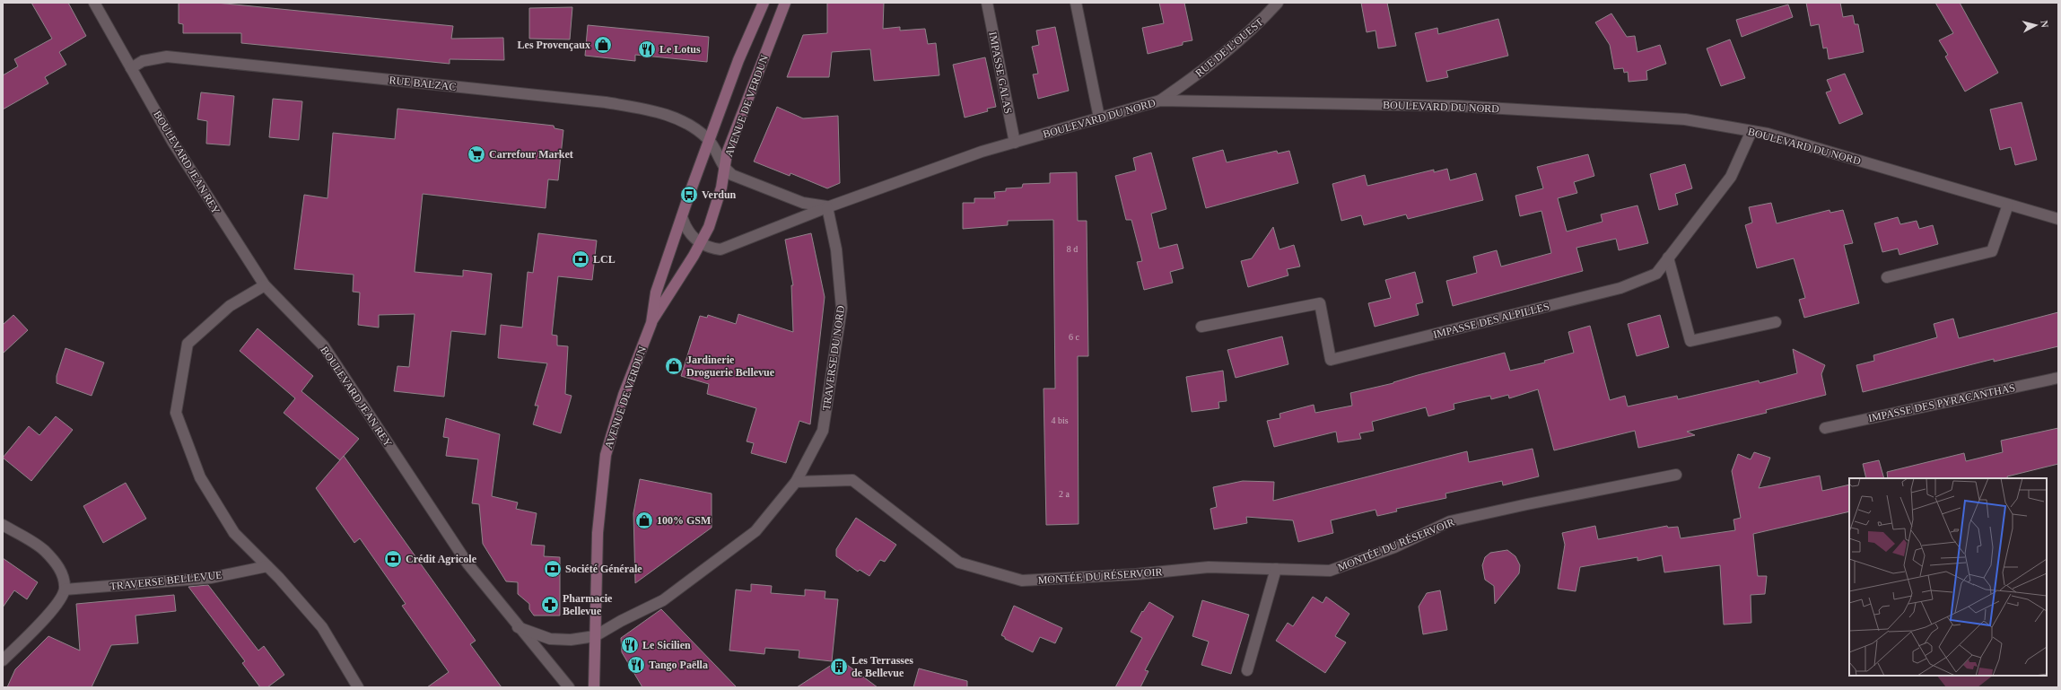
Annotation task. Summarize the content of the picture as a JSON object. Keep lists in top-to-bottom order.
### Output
{
  "streets": {
    "main road": ["AVENUE DE VERDUN"],
    "street": [
      "RUE DE L'OUEST",
      "IMPASSE GALAS",
      "RUE BALZAC",
      "BOULEVARD DU NORD",
      "BOULEVARD JEAN REY",
      "IMPASSE DES ALPILLES",
      "TRAVERSE DU NORD",
      "IMPASSE DES PYRACANTHAS",
      "MONTÉE DU RÉSERVOIR",
      "TRAVERSE BELLEVUE"
    ]
  },
  "crossings": [
    ["RUE DE L'OUEST", "BOULEVARD DU NORD"],
    ["IMPASSE GALAS", "BOULEVARD DU NORD"],
    ["RUE BALZAC", "AVENUE DE VERDUN"],
    ["RUE BALZAC", "BOULEVARD JEAN REY"],
    ["AVENUE DE VERDUN", "BOULEVARD DU NORD"],
    ["AVENUE DE VERDUN", "BOULEVARD JEAN REY"],
    ["BOULEVARD DU NORD", "IMPASSE DES ALPILLES"],
    ["BOULEVARD DU NORD", "TRAVERSE DU NORD"],
    ["TRAVERSE DU NORD", "MONTÉE DU RÉSERVOIR"]
  ],
  "places": {
    "shop": ["Les Provençaux", "Jardinerie Droguerie Bellevue", "100% GSM"],
    "restaurant": ["Le Lotus", "Le Sicilien", "Tango Paëlla"],
    "supermarket": ["Carrefour Market"],
    "bus stop": ["Verdun"],
    "bank": ["LCL", "Crédit Agricole", "Société Générale"],
    "pharmacy": ["Pharmacie Bellevue"],
    "building": ["Les Terrasses de Bellevue"]
  },
  "house_numbers": [
    "8 d",
    "6 c",
    "4 bis",
    "2 a"
  ],
  "north": "right"
}
